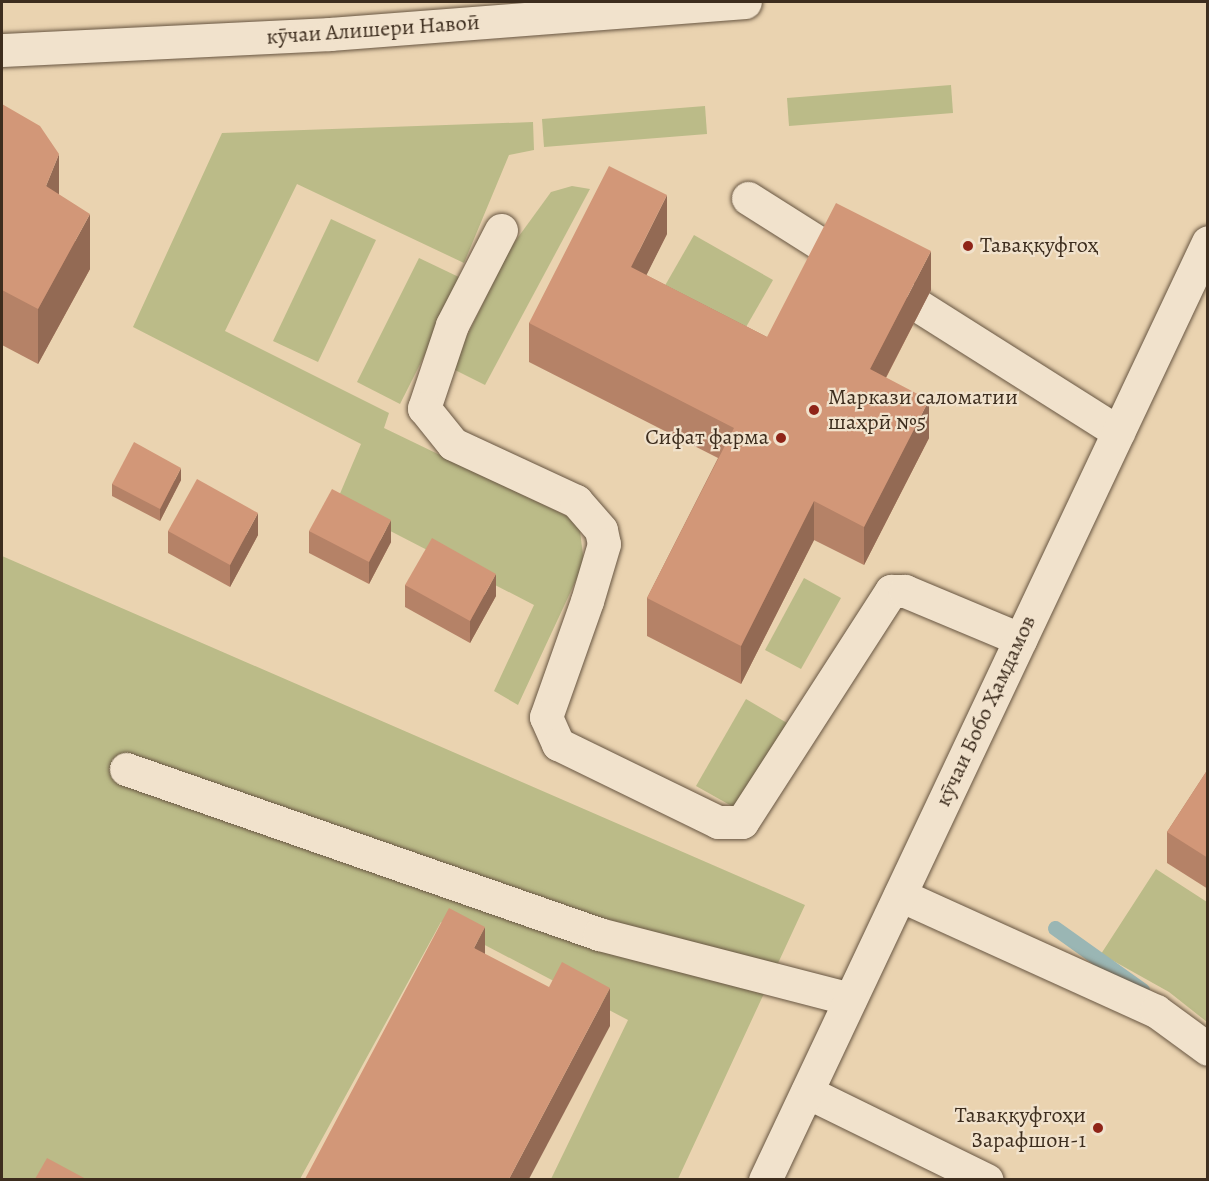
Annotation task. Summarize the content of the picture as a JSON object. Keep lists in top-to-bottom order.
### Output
{
  "streets": {
    "street": ["кӯчаи Алишери Навоӣ", "кӯчаи Бобо Ҳамдамов"]
  },
  "places": [
    "Таваққуфгоҳ",
    "Маркази саломатии шаҳрӣ №5",
    "Сифат фарма",
    "Таваққуфгоҳи Зарафшон-1"
  ]
}
